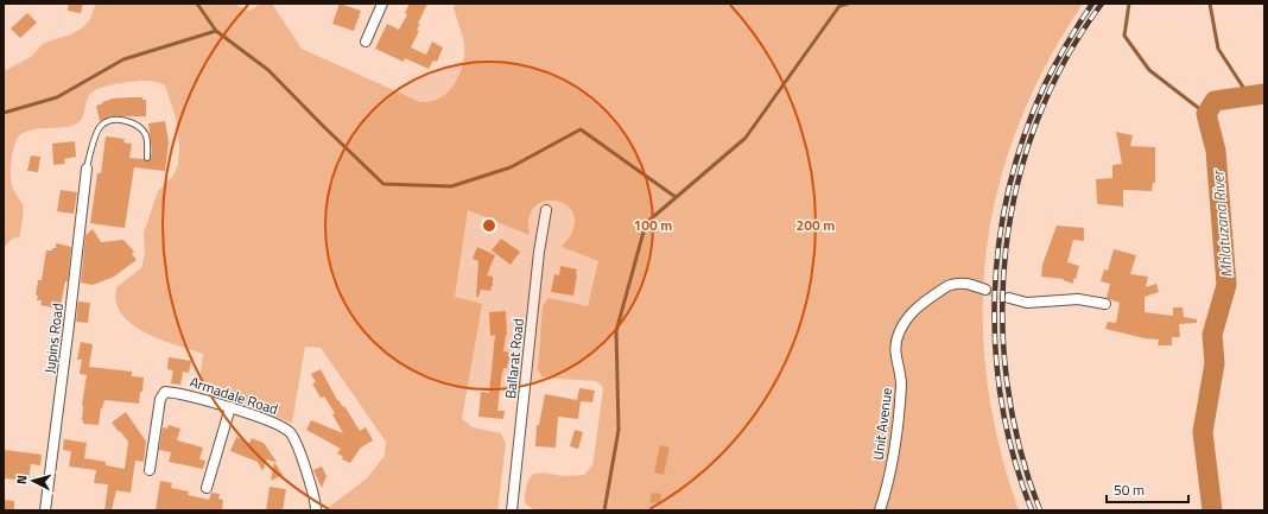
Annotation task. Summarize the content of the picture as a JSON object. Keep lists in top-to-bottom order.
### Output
{
  "streets": {
    "street": [
      "Jupins Road",
      "Ballarat Road",
      "Armadale Road",
      "Unit Avenue"
    ]
  },
  "water": ["Mhlatuzana River"],
  "scale_bar": "50 m",
  "north": "left",
  "rings": ["100 m", "200 m"]
}
